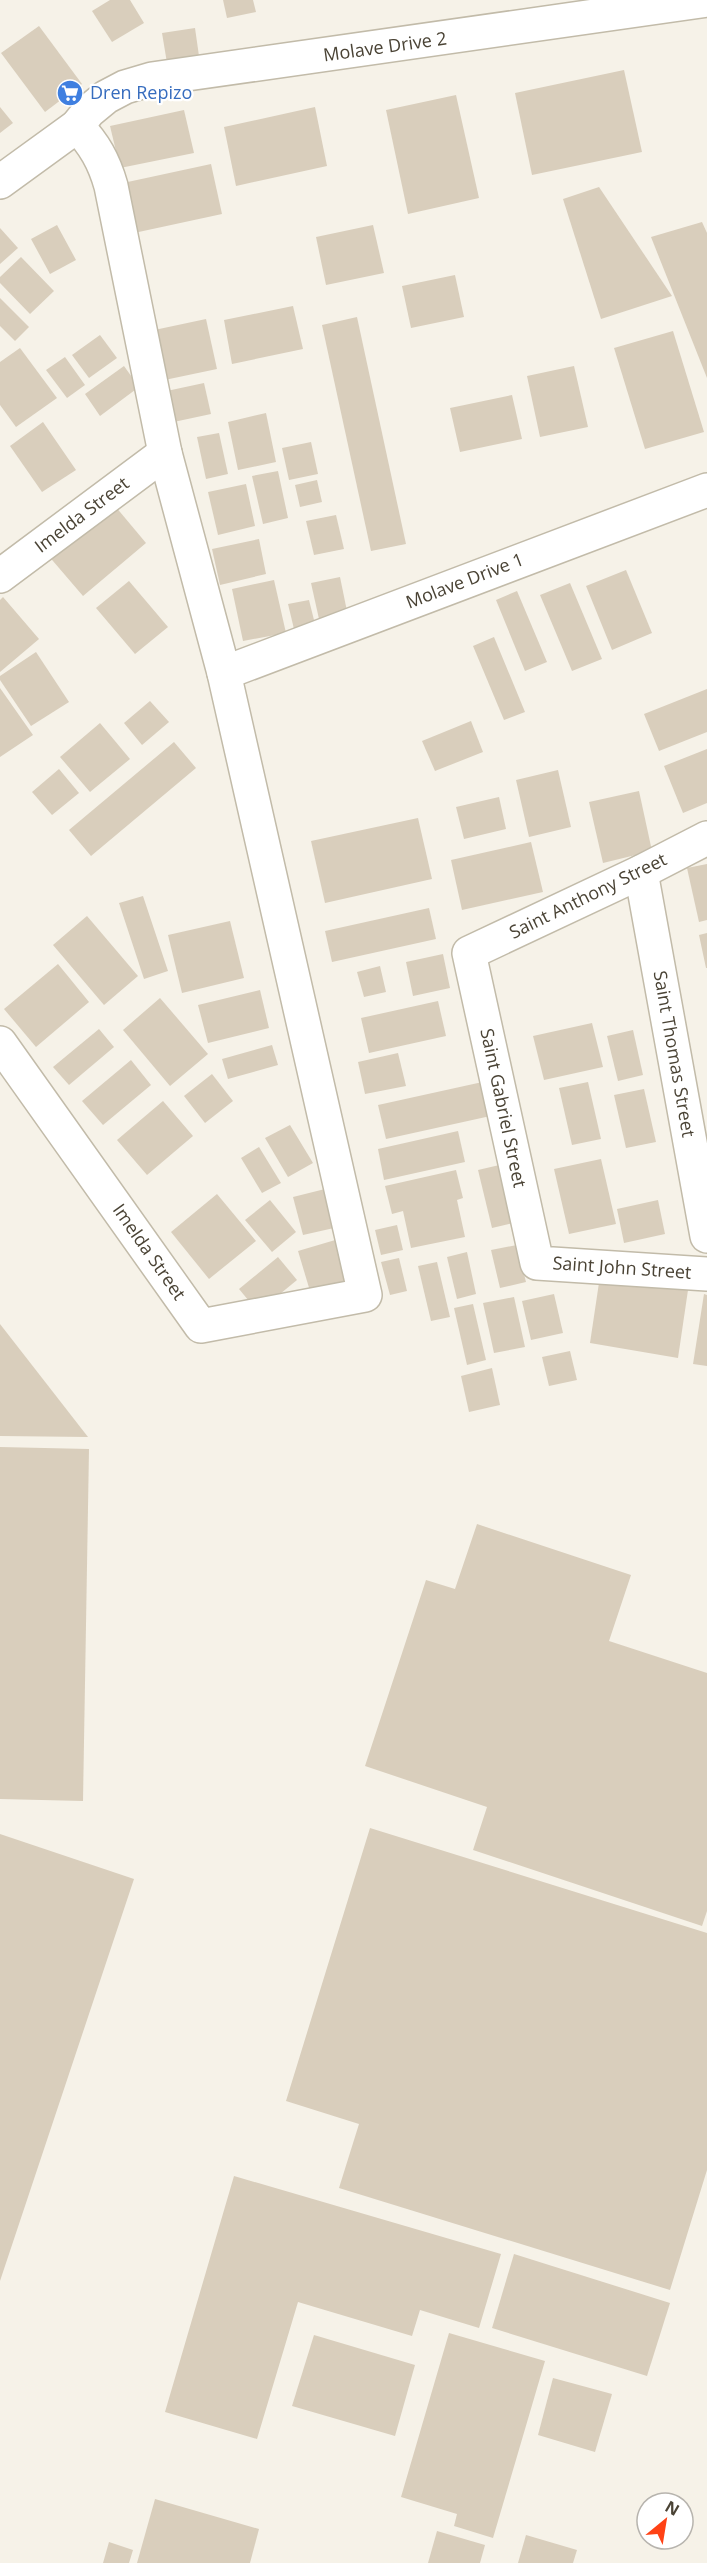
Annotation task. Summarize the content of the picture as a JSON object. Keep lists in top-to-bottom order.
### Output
{
  "streets": {
    "street": [
      "Molave Drive 2",
      "Imelda Street",
      "Molave Drive 1",
      "Saint Anthony Street",
      "Saint Thomas Street",
      "Saint Gabriel Street",
      "Saint John Street"
    ]
  },
  "crossings": [
    ["Imelda Street", "Molave Drive 1"],
    ["Saint Anthony Street", "Saint Thomas Street"],
    ["Saint Anthony Street", "Saint Gabriel Street"],
    ["Saint Gabriel Street", "Saint John Street"]
  ],
  "places": {
    "supermarket": ["Dren Repizo"]
  },
  "north": "top right"
}
